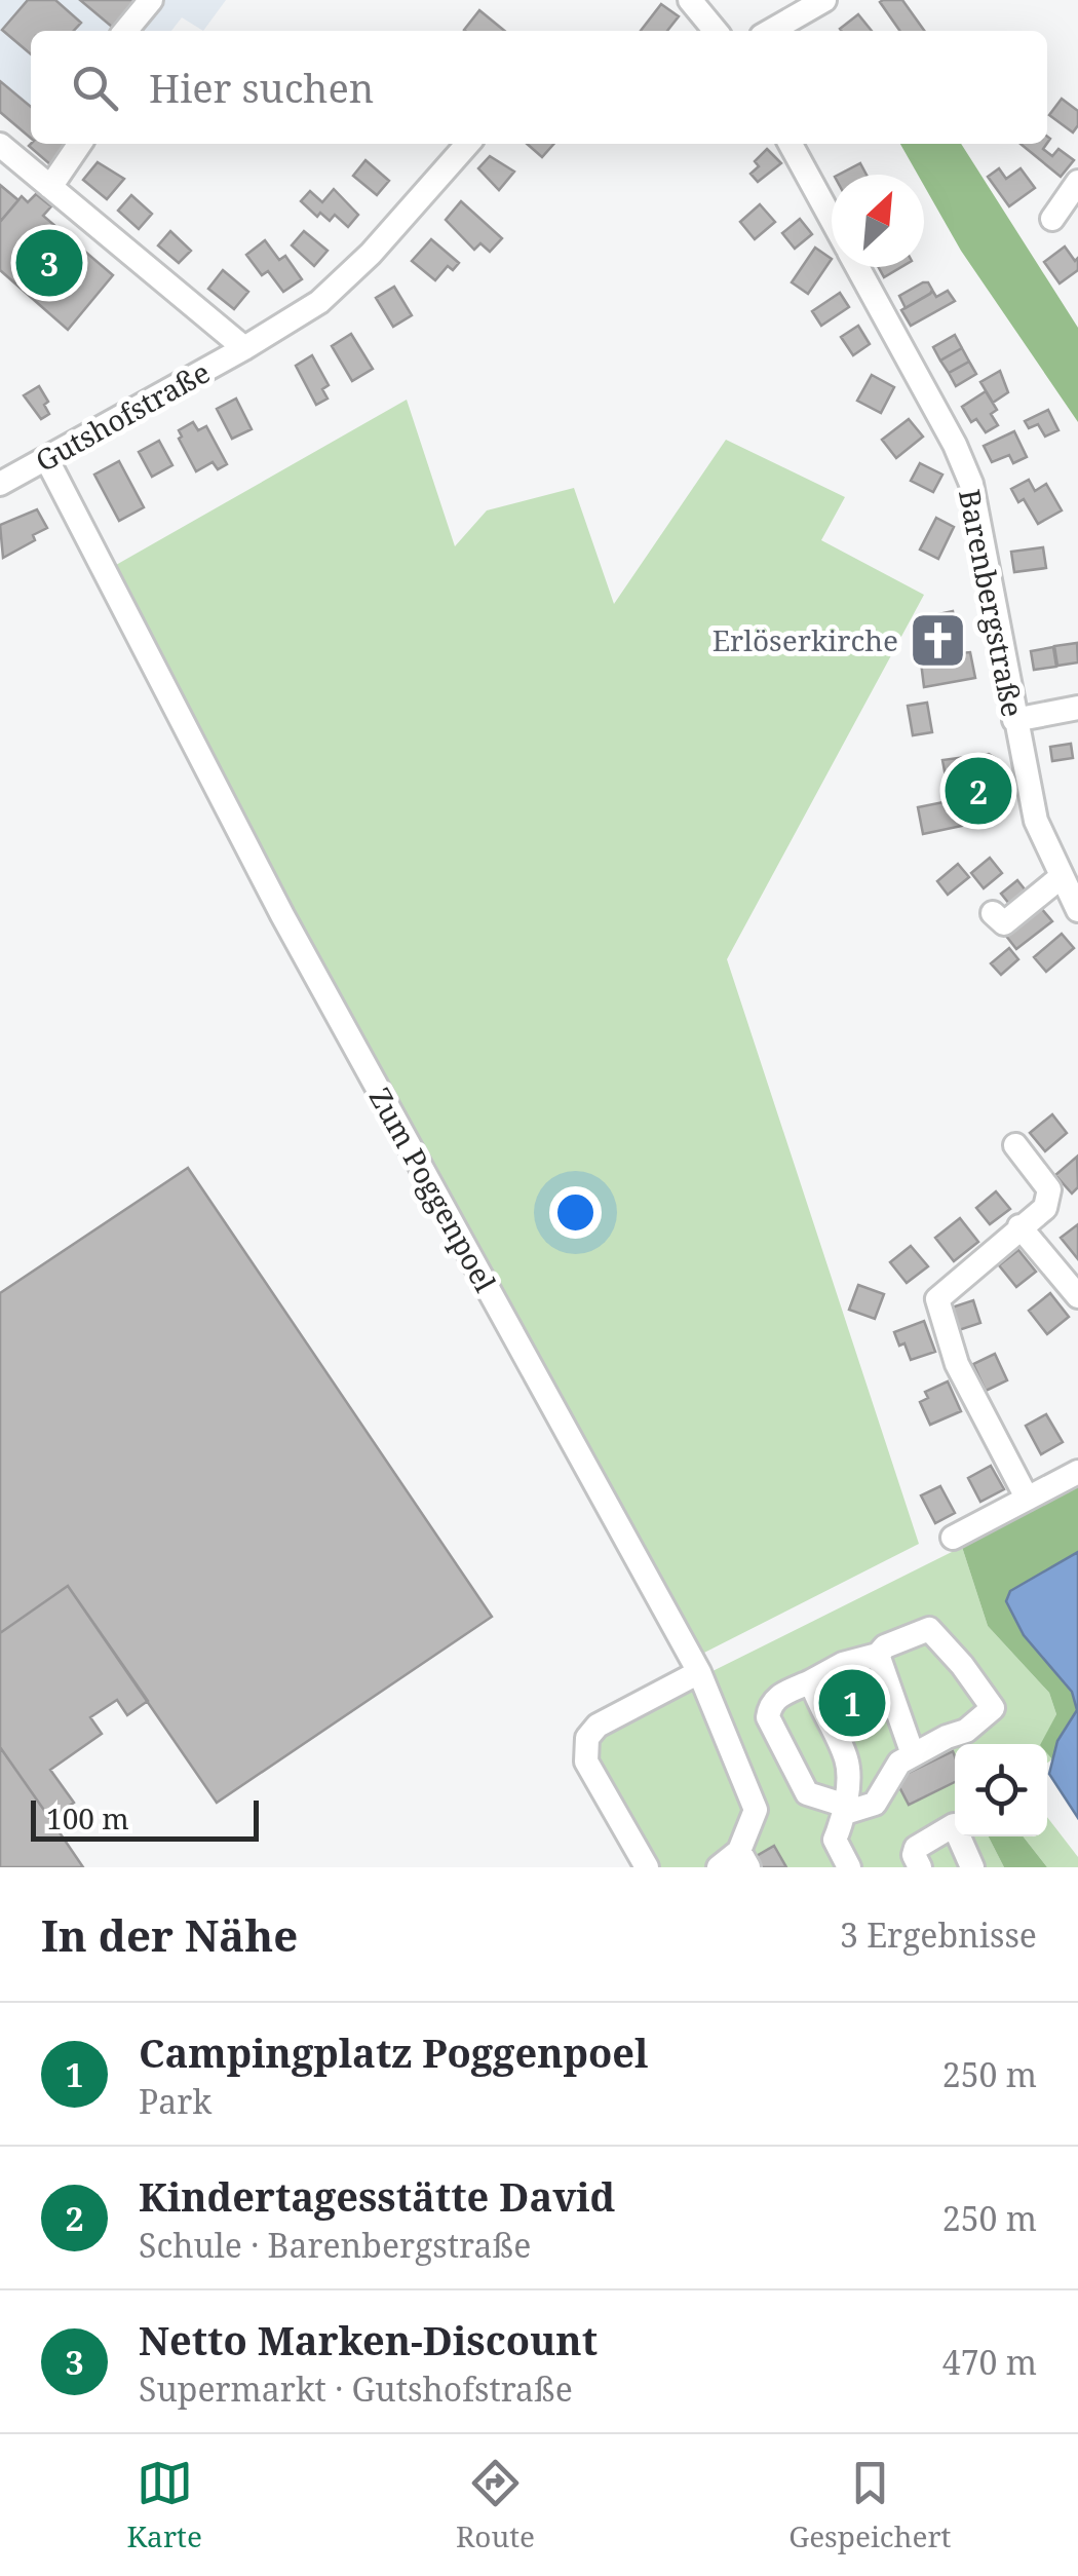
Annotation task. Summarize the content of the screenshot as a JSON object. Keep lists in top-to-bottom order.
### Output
{
  "streets": {
    "street": ["Gutshofstraße", "Barenbergstraße", "Zum Poggenpoel"]
  },
  "crossings": [
    ["Gutshofstraße", "Zum Poggenpoel"]
  ],
  "places": {
    "church": ["Erlöserkirche"]
  },
  "scale_bar": "100 m",
  "north": "top right",
  "page": {
    "search": "Hier suchen",
    "pins": ["3", "2", "1"],
    "scale": "100 m",
    "heading": ["In der Nähe", "3 Ergebnisse"],
    "list": [
      {
        "mark": "1",
        "name": "Campingplatz Poggenpoel",
        "note": "Park",
        "value": "250 m"
      },
      {
        "mark": "2",
        "name": "Kindertagesstätte David",
        "note": "Schule · Barenbergstraße",
        "value": "250 m"
      },
      {
        "mark": "3",
        "name": "Netto Marken-Discount",
        "note": "Supermarkt · Gutshofstraße",
        "value": "470 m"
      }
    ],
    "nav": ["Karte", "Route", "Gespeichert"]
  }
}
